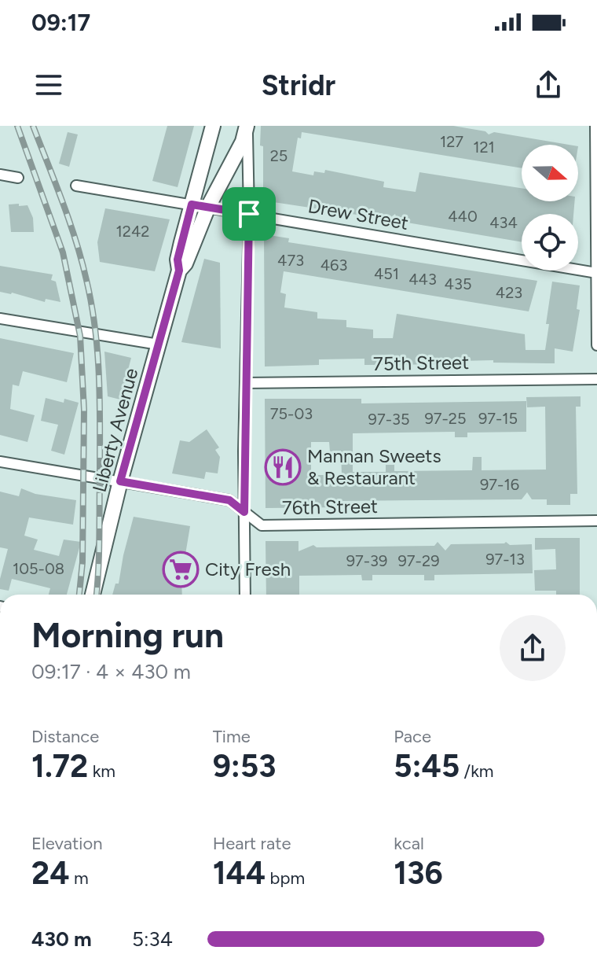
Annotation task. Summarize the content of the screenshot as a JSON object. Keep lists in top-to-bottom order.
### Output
{
  "streets": {
    "street": [
      "Drew Street",
      "75th Street",
      "Liberty Avenue",
      "76th Street"
    ]
  },
  "crossings": [
    ["Drew Street", "Liberty Avenue"],
    ["Liberty Avenue", "76th Street"]
  ],
  "places": {
    "restaurant": ["Mannan Sweets & Restaurant"],
    "supermarket": ["City Fresh"]
  },
  "house_numbers": [
    "127",
    "121",
    "25",
    "440",
    "434",
    "1242",
    "473",
    "463",
    "451",
    "443",
    "435",
    "423",
    "75-03",
    "97-25",
    "97-15",
    "97-35",
    "97-16",
    "97-13",
    "97-39",
    "97-29",
    "105-08"
  ],
  "north": "right",
  "page": {
    "status": "09:17",
    "header": "Stridr",
    "heading": ["Morning run", "09:17 · 4 × 430 m"],
    "stats": [
      ["Distance", "1.72 km"],
      ["Time", "9:53"],
      ["Pace", "5:45 /km"],
      ["Elevation", "24 m"],
      ["Heart rate", "144 bpm"],
      ["kcal", "136"]
    ],
    "list": [
      {
        "name": "430 m",
        "note": "5:34"
      }
    ]
  }
}
